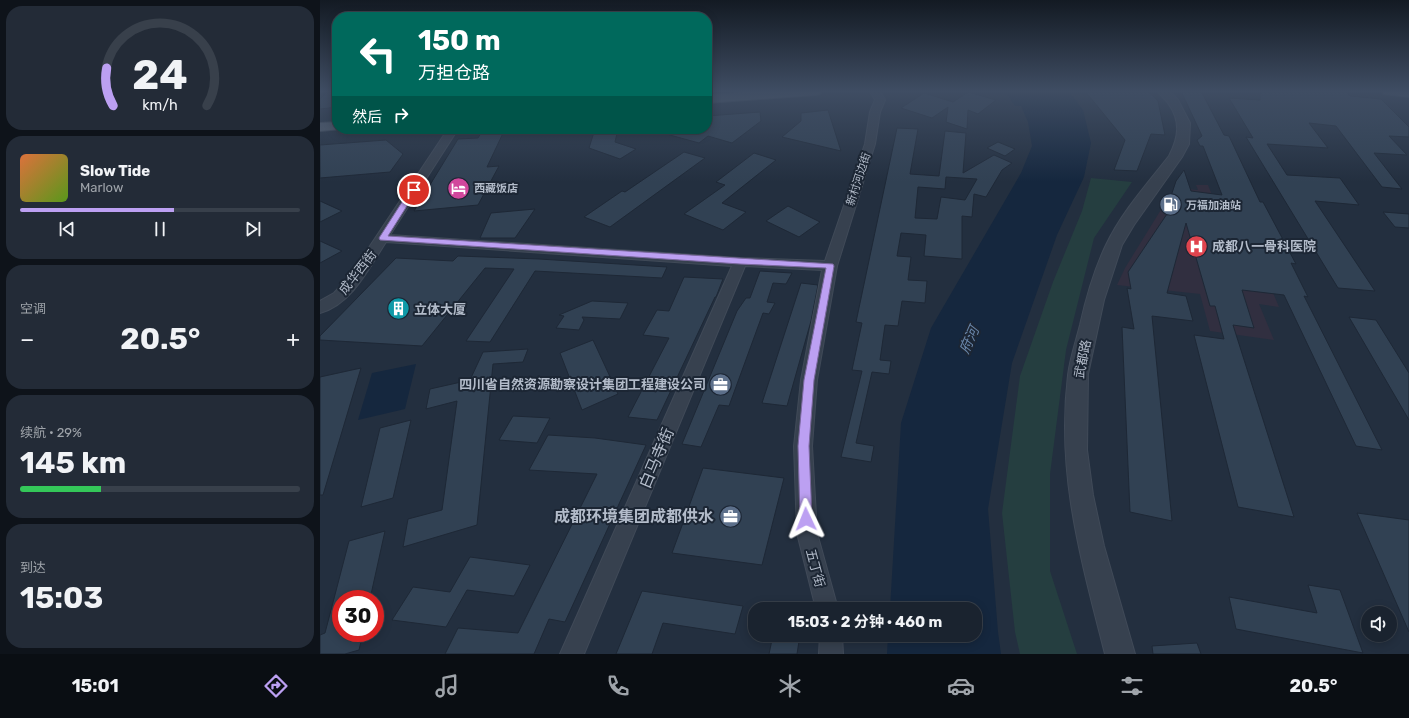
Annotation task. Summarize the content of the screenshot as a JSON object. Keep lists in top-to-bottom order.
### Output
{
  "streets": {
    "street": [
      "新村河边街",
      "成华西街",
      "武都路",
      "白马寺街",
      "五丁街"
    ]
  },
  "crossings": [
    ["新村河边街", "五丁街"]
  ],
  "water": ["府河"],
  "places": {
    "hotel": ["西藏饭店"],
    "fuel station": ["万福加油站"],
    "hospital": ["成都八一骨科医院"],
    "building": ["立体大厦"],
    "office": ["四川省自然资源勘察设计集团工程建设公司", "成都环境集团成都供水"]
  },
  "page": {
    "turn": ["150 m", "万担仓路"],
    "then": "然后",
    "song": ["Slow Tide", "Marlow"],
    "tile": [
      "空调",
      ["续航 · 29%", "145 km"],
      ["到达", "15:03"]
    ],
    "heat": ["−", "20.5°", "+"],
    "limit": "30",
    "trip": "15:03 · 2 分钟 · 460 m",
    "tabs": ["15:01", "20.5°"],
    "gauge": ["24", "km/h"]
  }
}
